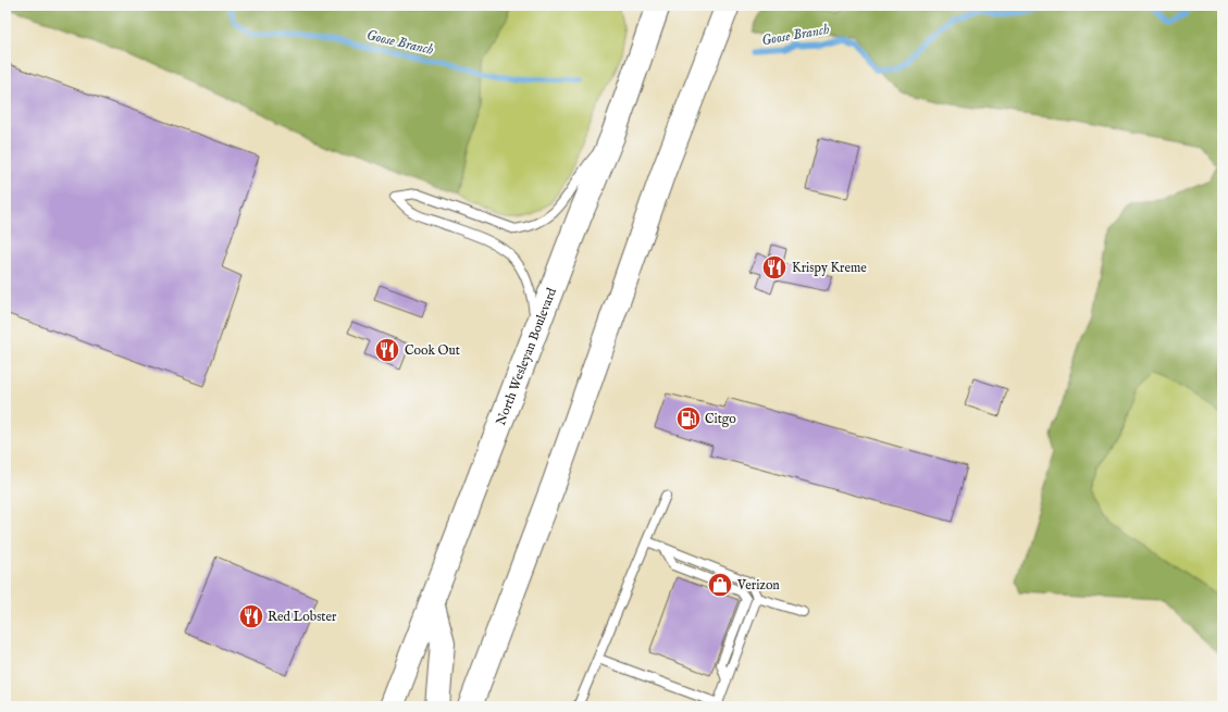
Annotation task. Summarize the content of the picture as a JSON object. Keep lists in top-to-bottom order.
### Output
{
  "streets": {
    "highway": ["North Wesleyan Boulevard"]
  },
  "water": ["Goose Branch"],
  "places": {
    "restaurant": ["Krispy Kreme", "Cook Out", "Red Lobster"],
    "fuel station": ["Citgo"],
    "shop": ["Verizon"]
  }
}
